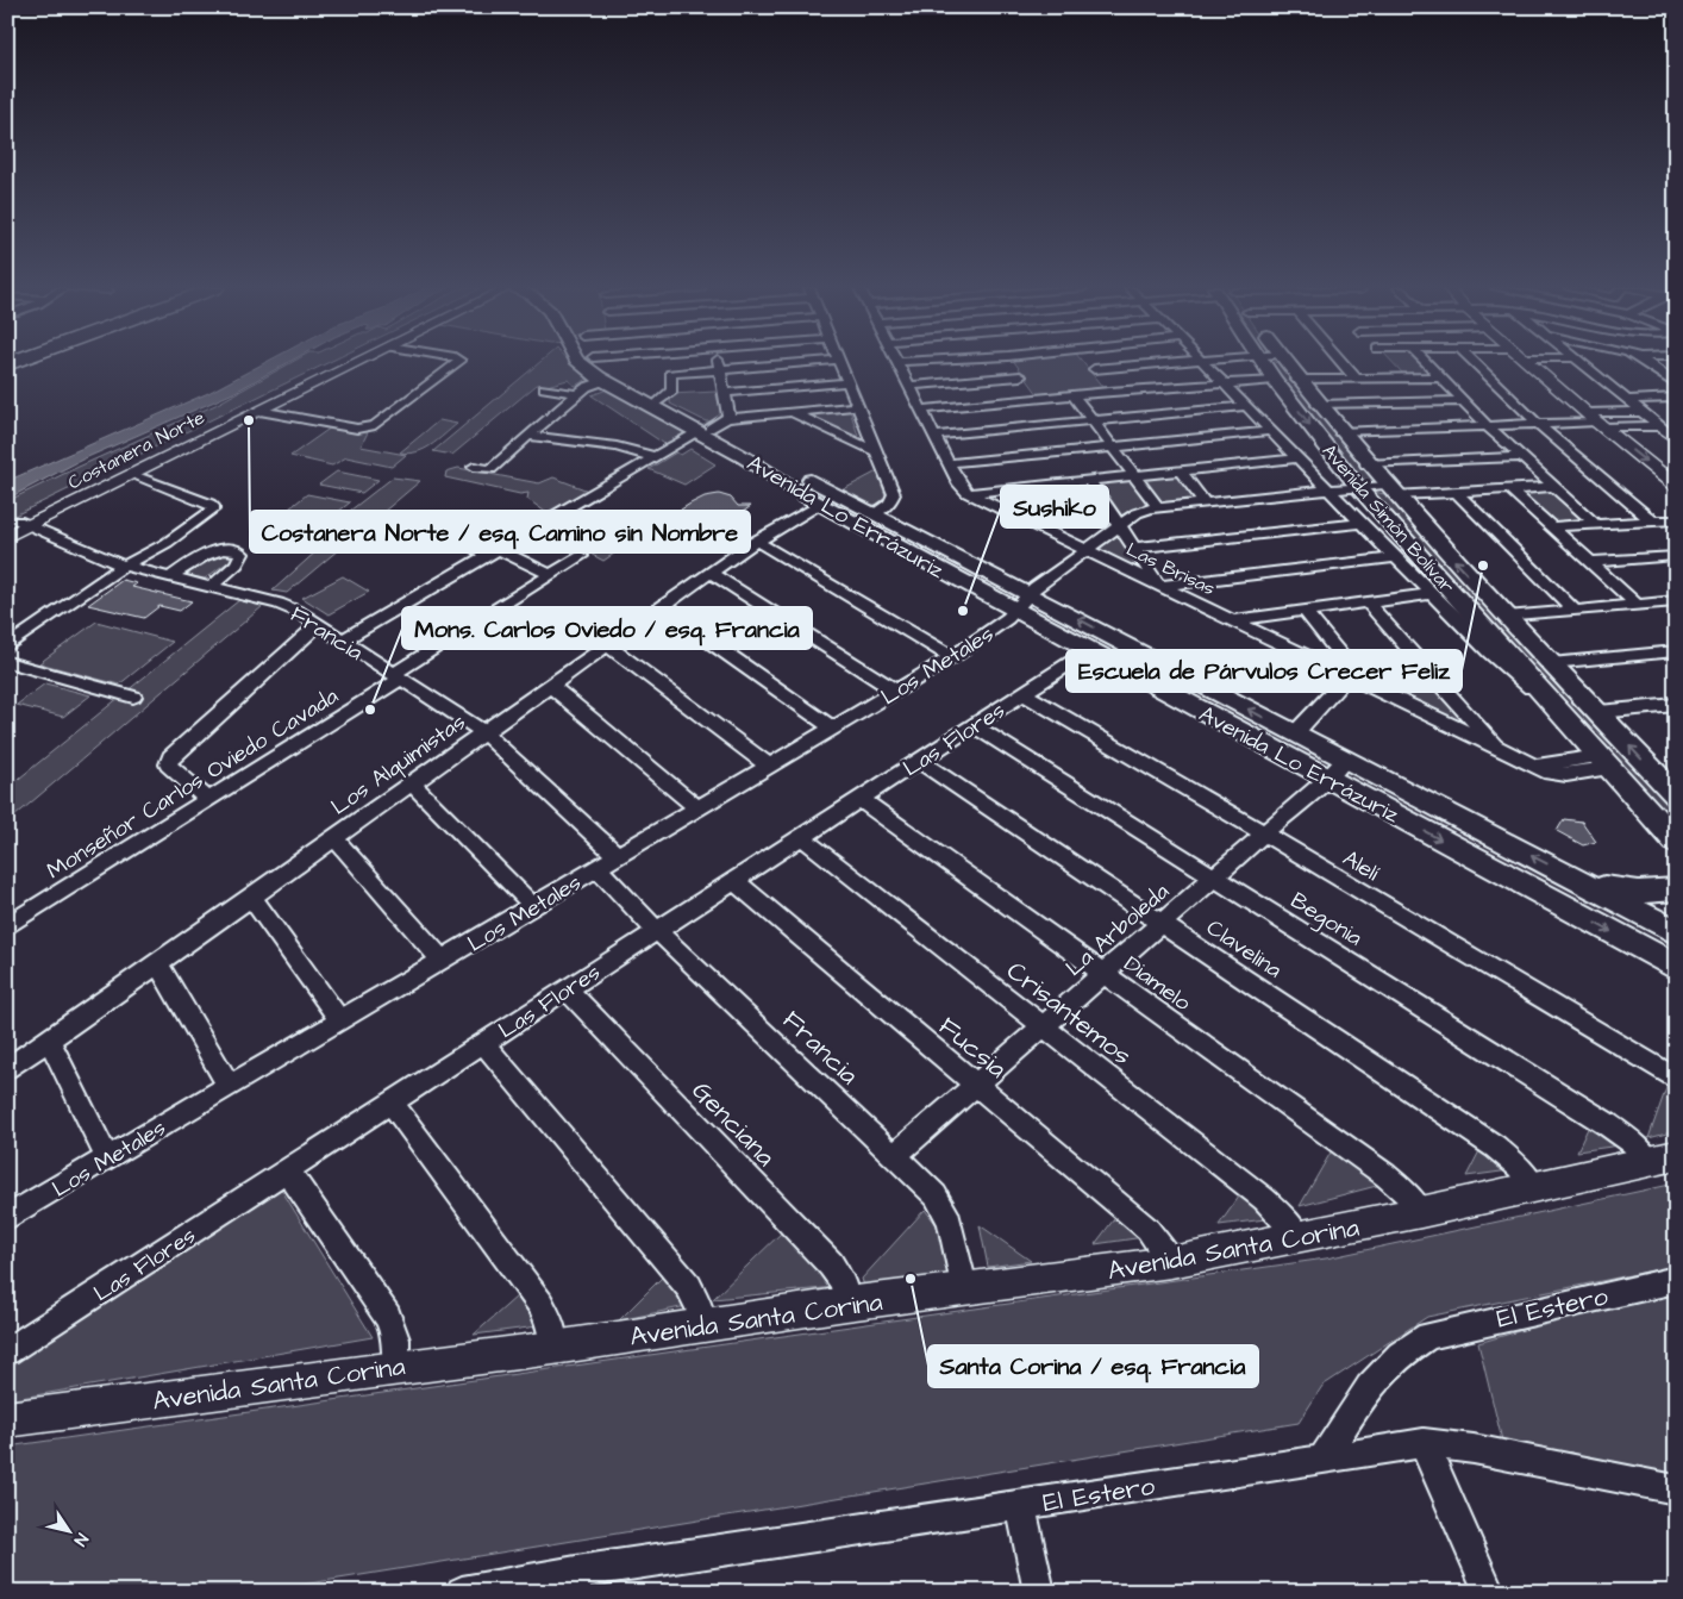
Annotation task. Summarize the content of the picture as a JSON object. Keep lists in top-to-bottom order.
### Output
{
  "streets": {
    "main road": ["Avenida Lo Errázuriz", "Avenida Simón Bolívar"],
    "street": [
      "Costanera Norte",
      "Las Brisas",
      "Francia",
      "Los Metales",
      "Las Flores",
      "Los Alquimistas",
      "Monseñor Carlos Oviedo Cavada",
      "Alelí",
      "Begonia",
      "La Arboleda",
      "Clavelina",
      "Diamelo",
      "Crisantemos",
      "Fucsia",
      "Genciana",
      "Avenida Santa Corina",
      "El Estero"
    ]
  },
  "crossings": [
    ["Costanera Norte", "Francia"],
    ["Avenida Lo Errázuriz", "Los Metales"],
    ["Avenida Lo Errázuriz", "Las Flores"],
    ["Avenida Lo Errázuriz", "Los Alquimistas"],
    ["Avenida Lo Errázuriz", "La Arboleda"],
    ["Avenida Simón Bolívar", "Las Brisas"],
    ["Avenida Simón Bolívar", "Los Metales"],
    ["Las Brisas", "Los Metales"],
    ["Francia", "Los Metales"],
    ["Francia", "Las Flores"],
    ["Francia", "Los Alquimistas"],
    ["Francia", "Monseñor Carlos Oviedo Cavada"],
    ["Francia", "La Arboleda"],
    ["Francia", "Avenida Santa Corina"],
    ["Las Flores", "Alelí"],
    ["Las Flores", "Begonia"],
    ["Las Flores", "Clavelina"],
    ["Las Flores", "Diamelo"],
    ["Las Flores", "Crisantemos"],
    ["Las Flores", "Fucsia"],
    ["Las Flores", "Genciana"],
    ["Alelí", "La Arboleda"],
    ["Begonia", "La Arboleda"],
    ["Begonia", "Avenida Santa Corina"],
    ["La Arboleda", "Clavelina"],
    ["La Arboleda", "Diamelo"],
    ["La Arboleda", "Crisantemos"],
    ["La Arboleda", "Fucsia"],
    ["Clavelina", "Avenida Santa Corina"],
    ["Diamelo", "Avenida Santa Corina"],
    ["Crisantemos", "Avenida Santa Corina"],
    ["Fucsia", "Avenida Santa Corina"],
    ["Genciana", "Avenida Santa Corina"]
  ],
  "places": [
    "Costanera Norte / esq. Camino sin Nombre",
    "Escuela de Párvulos Crecer Feliz",
    "Sushiko",
    "Mons. Carlos Oviedo / esq. Francia",
    "Santa Corina / esq. Francia"
  ],
  "north": "bottom right"
}
